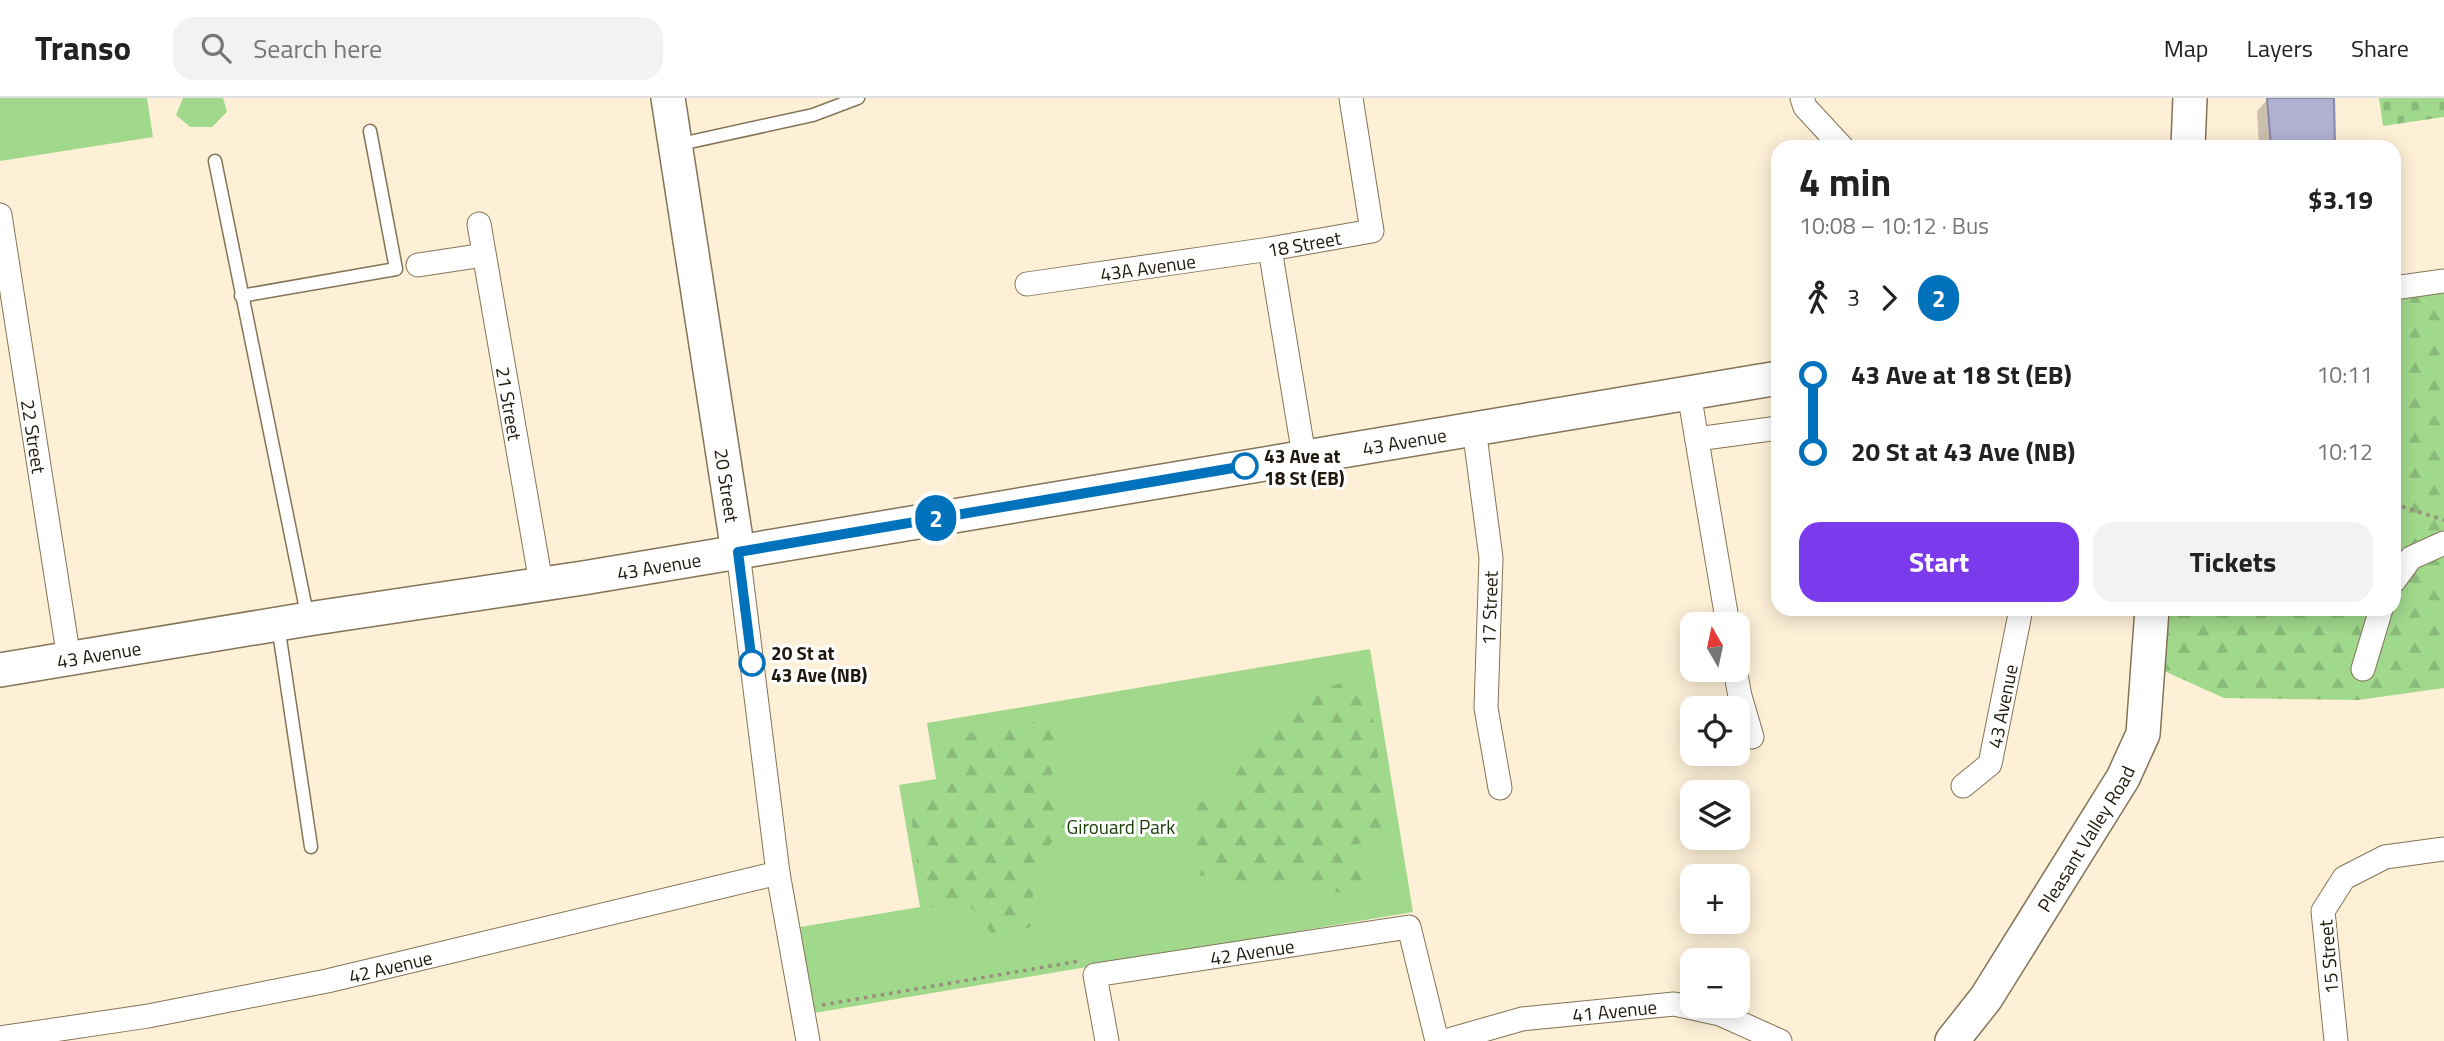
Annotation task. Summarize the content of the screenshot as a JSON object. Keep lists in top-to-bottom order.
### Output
{
  "streets": {
    "street": [
      "18 Street",
      "43A Avenue",
      "21 Street",
      "22 Street",
      "43 Avenue",
      "20 Street",
      "17 Street",
      "Pleasant Valley Road",
      "42 Avenue",
      "15 Street",
      "41 Avenue"
    ]
  },
  "crossings": [
    ["18 Street", "43A Avenue"],
    ["18 Street", "43 Avenue"],
    ["21 Street", "43 Avenue"],
    ["22 Street", "43 Avenue"],
    ["43 Avenue", "20 Street"],
    ["43 Avenue", "17 Street"],
    ["20 Street", "42 Avenue"]
  ],
  "parks": ["Girouard Park"],
  "places": ["43 Ave at 18 St (EB)", "20 St at 43 Ave (NB)"],
  "lines": ["bus line 2"],
  "north": "top",
  "page": {
    "header": "Transo",
    "search": "Search here",
    "nav": ["Map", "Layers", "Share"],
    "on_map": "2",
    "heading": ["4 min", "10:08 – 10:12 · Bus", "$3.19"],
    "legs": ["3", "2"],
    "list": [
      {
        "name": "43 Ave at 18 St (EB)",
        "value": "10:11"
      },
      {
        "name": "20 St at 43 Ave (NB)",
        "value": "10:12"
      }
    ],
    "buttons": ["Start", "Tickets"],
    "map_buttons": ["+", "−"]
  }
}
